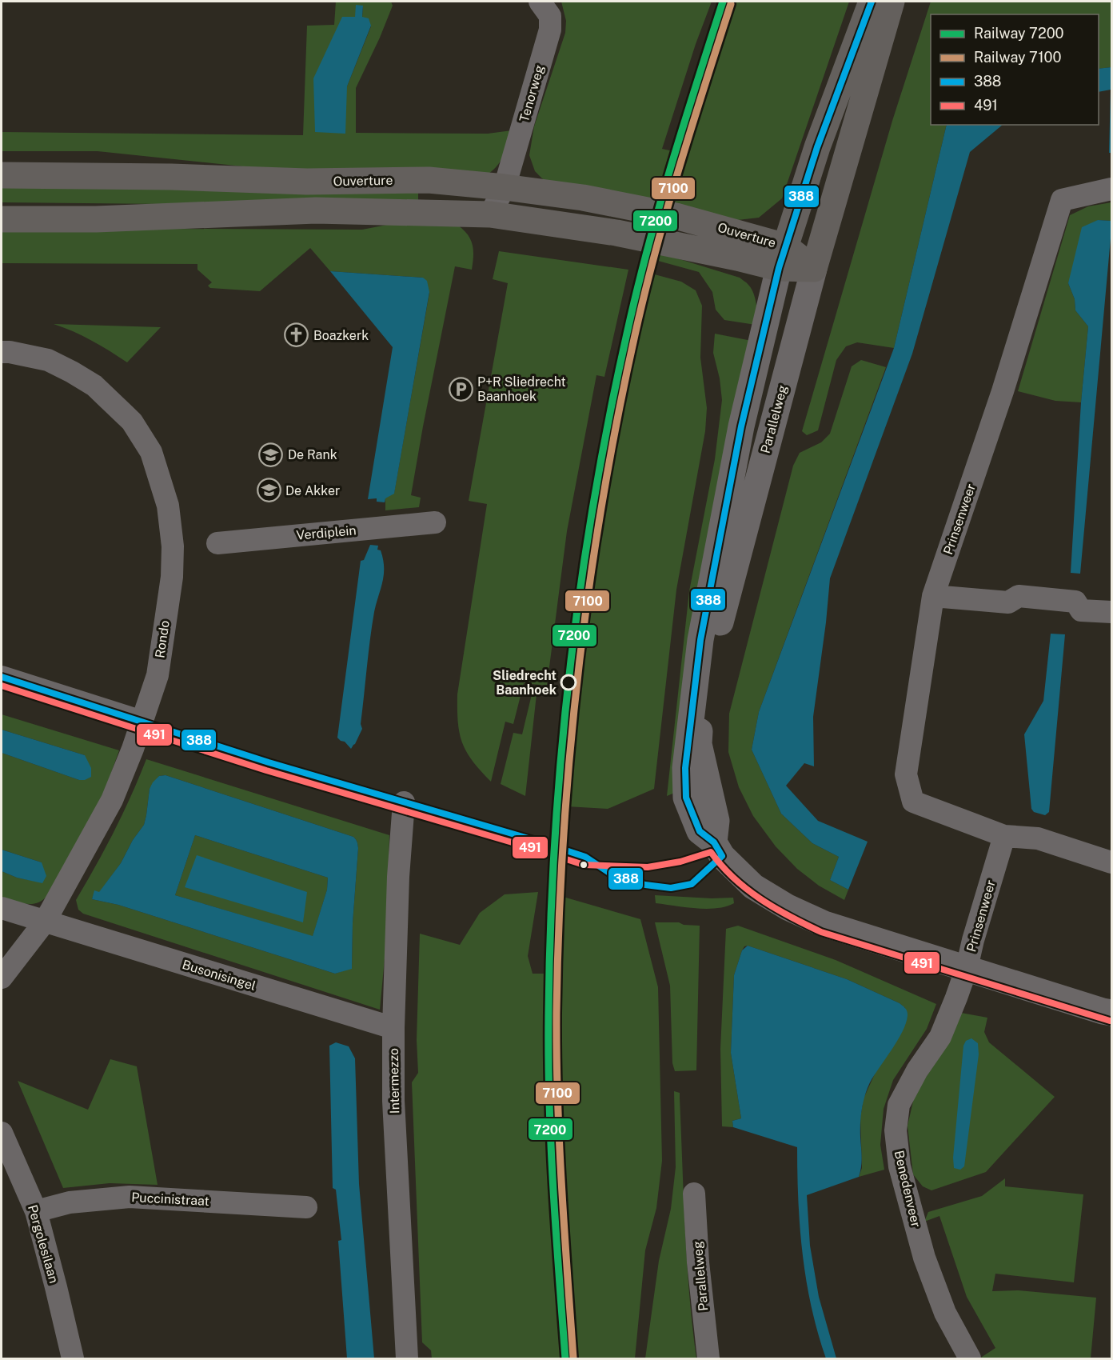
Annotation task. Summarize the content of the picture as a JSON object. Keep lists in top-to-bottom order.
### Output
{
  "streets": {
    "main road": ["Ouverture", "Parallelweg"],
    "street": [
      "Tenorweg",
      "Prinsenweer",
      "Verdiplein",
      "Rondo",
      "Busonisingel",
      "Intermezzo",
      "Benedenveer",
      "Puccinistraat",
      "Pergolesilaan"
    ]
  },
  "crossings": [
    ["Tenorweg", "Ouverture"],
    ["Ouverture", "Parallelweg"],
    ["Prinsenweer", "Benedenveer"],
    ["Rondo", "Busonisingel"],
    ["Busonisingel", "Intermezzo"],
    ["Puccinistraat", "Pergolesilaan"]
  ],
  "places": {
    "church": ["Boazkerk"],
    "parking": ["P+R Sliedrecht Baanhoek"],
    "school or university": ["De Rank", "De Akker"],
    "other": ["Sliedrecht Baanhoek"]
  },
  "lines": [
    "rail line 7200",
    "transit line 388",
    "rail line 7100",
    "transit line 491"
  ],
  "legend": [
    "Railway 7200",
    "Railway 7100",
    "388",
    "491"
  ]
}
